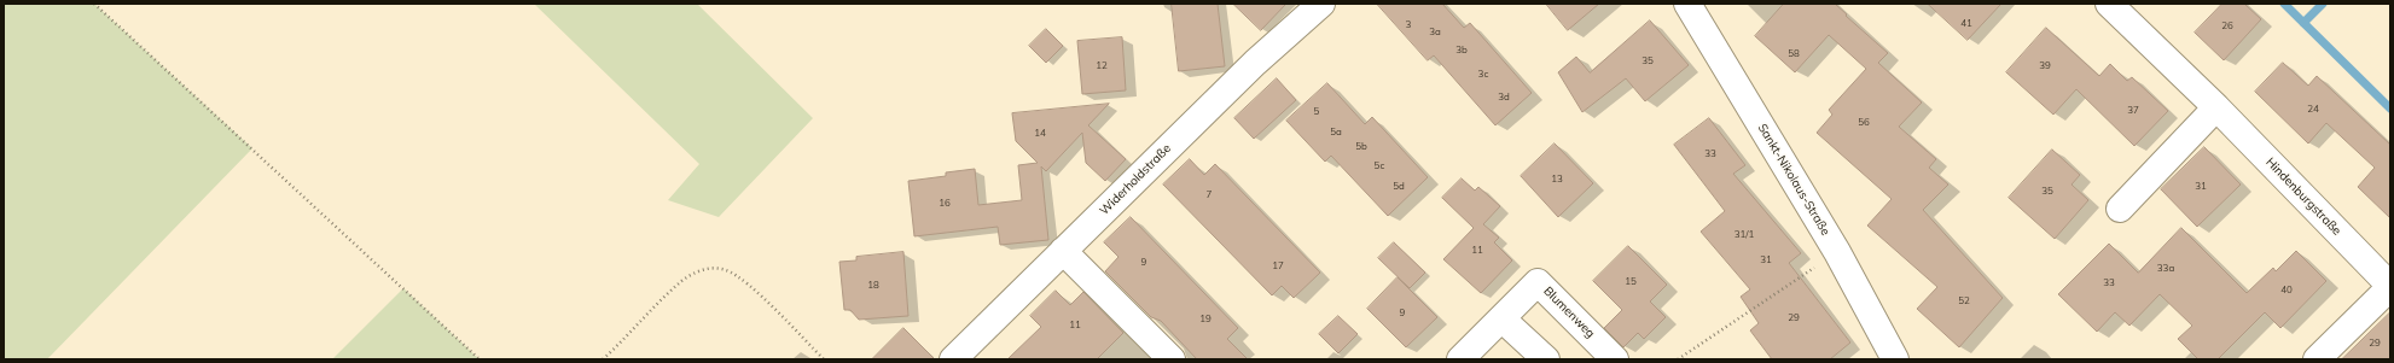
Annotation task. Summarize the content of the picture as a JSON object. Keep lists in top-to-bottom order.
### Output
{
  "streets": {
    "street": [
      "Widerholdstraße",
      "Sankt-Nikolaus-Straße",
      "Hindenburgstraße",
      "Blumenweg"
    ]
  },
  "house_numbers": [
    "41",
    "3",
    "26",
    "3a",
    "3b",
    "58",
    "35",
    "12",
    "39",
    "3c",
    "3d",
    "24",
    "37",
    "5",
    "56",
    "5a",
    "14",
    "5b",
    "33",
    "5c",
    "13",
    "5d",
    "31",
    "35",
    "7",
    "16",
    "31/1",
    "11",
    "31",
    "9",
    "17",
    "33a",
    "15",
    "33",
    "18",
    "40",
    "52",
    "9",
    "29",
    "19",
    "11",
    "29"
  ]
}
